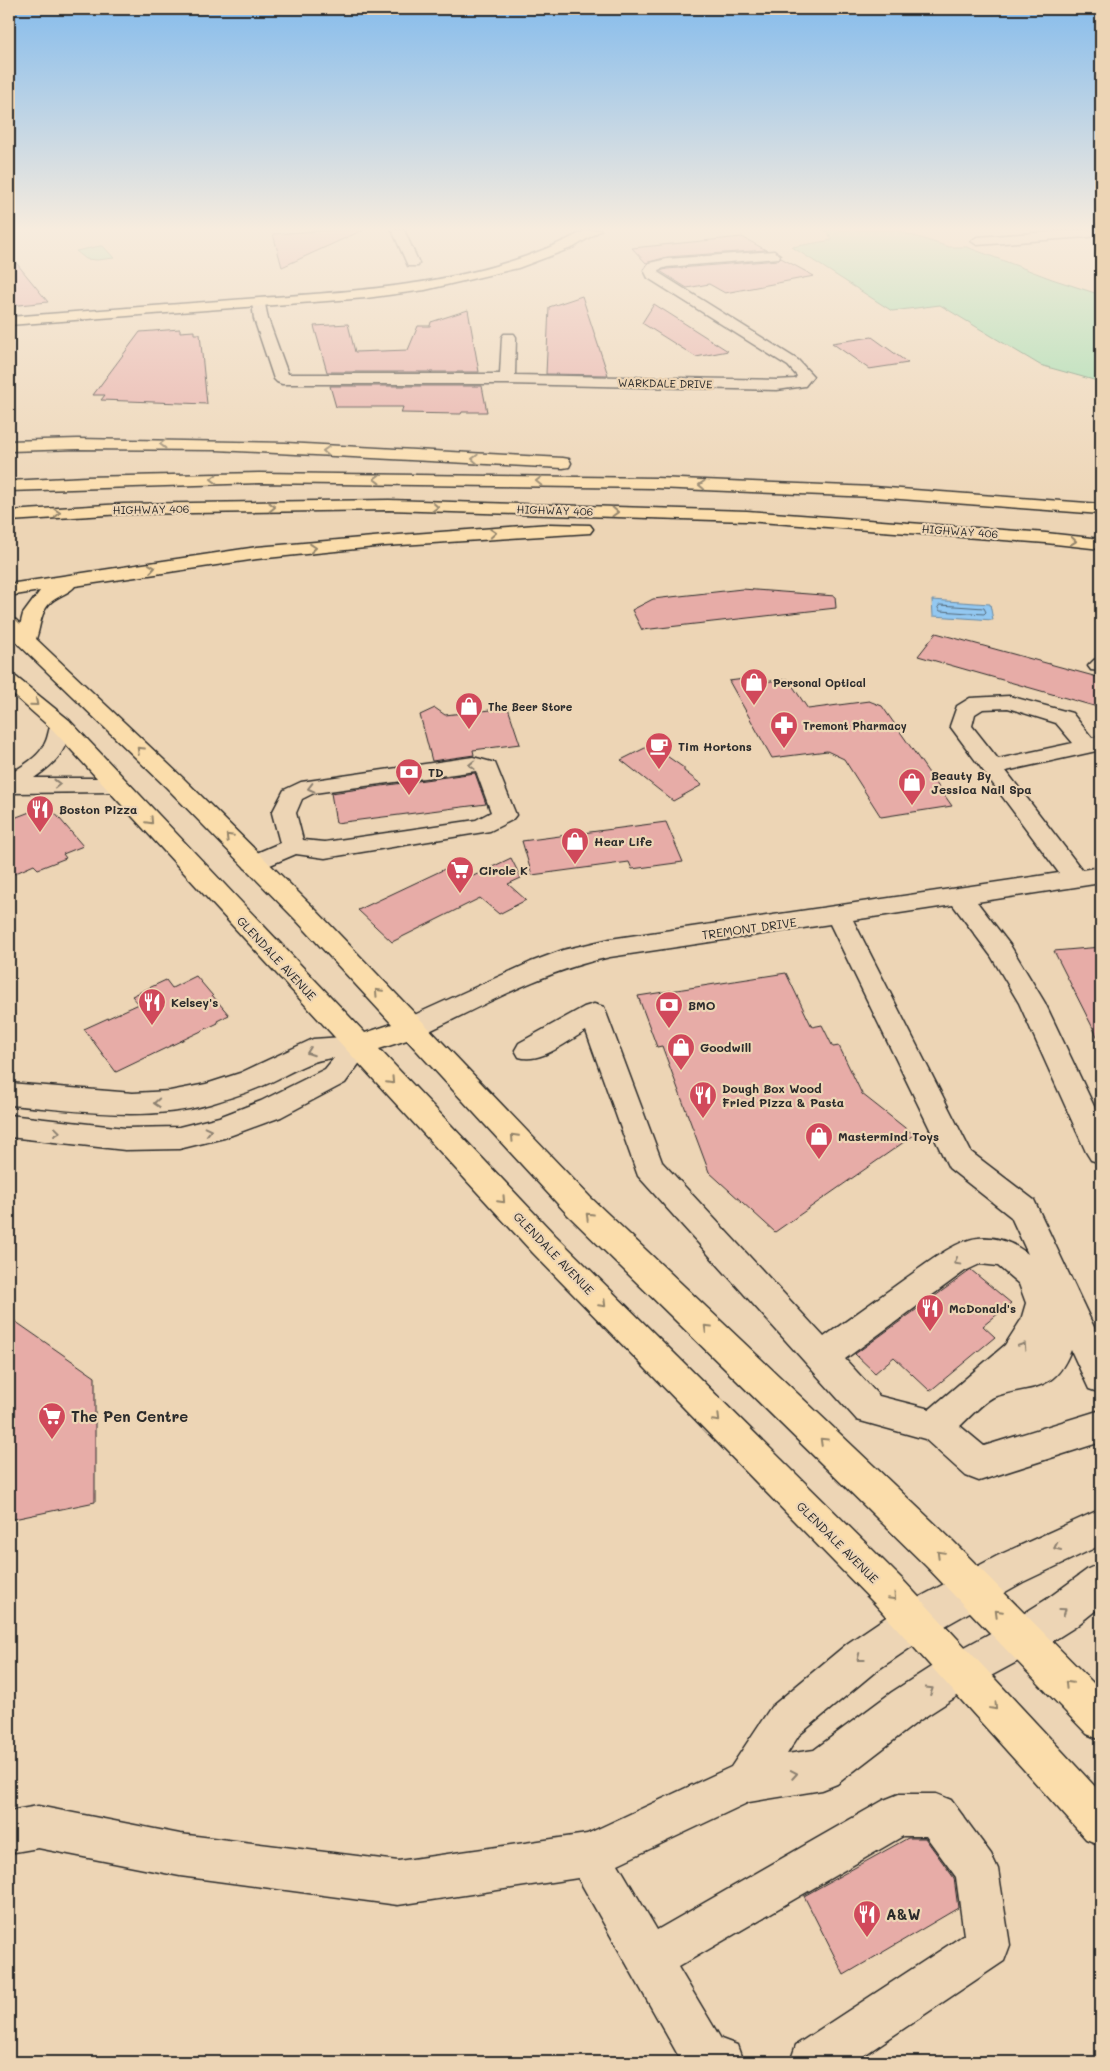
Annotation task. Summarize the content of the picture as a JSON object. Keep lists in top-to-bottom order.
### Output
{
  "streets": {
    "main road": ["HIGHWAY 406", "GLENDALE AVENUE"],
    "street": ["WARKDALE DRIVE", "TREMONT DRIVE"]
  },
  "places": {
    "shop": [
      "Personal Optical",
      "The Beer Store",
      "Beauty By Jessica Nail Spa",
      "Hear Life",
      "Goodwill",
      "Mastermind Toys"
    ],
    "pharmacy": ["Tremont Pharmacy"],
    "cafe": ["Tim Hortons"],
    "bank": ["TD", "BMO"],
    "restaurant": [
      "Boston Pizza",
      "Kelsey's",
      "Dough Box Wood Fried Pizza & Pasta",
      "McDonald's",
      "A&W"
    ],
    "supermarket": ["Circle K", "The Pen Centre"]
  }
}
